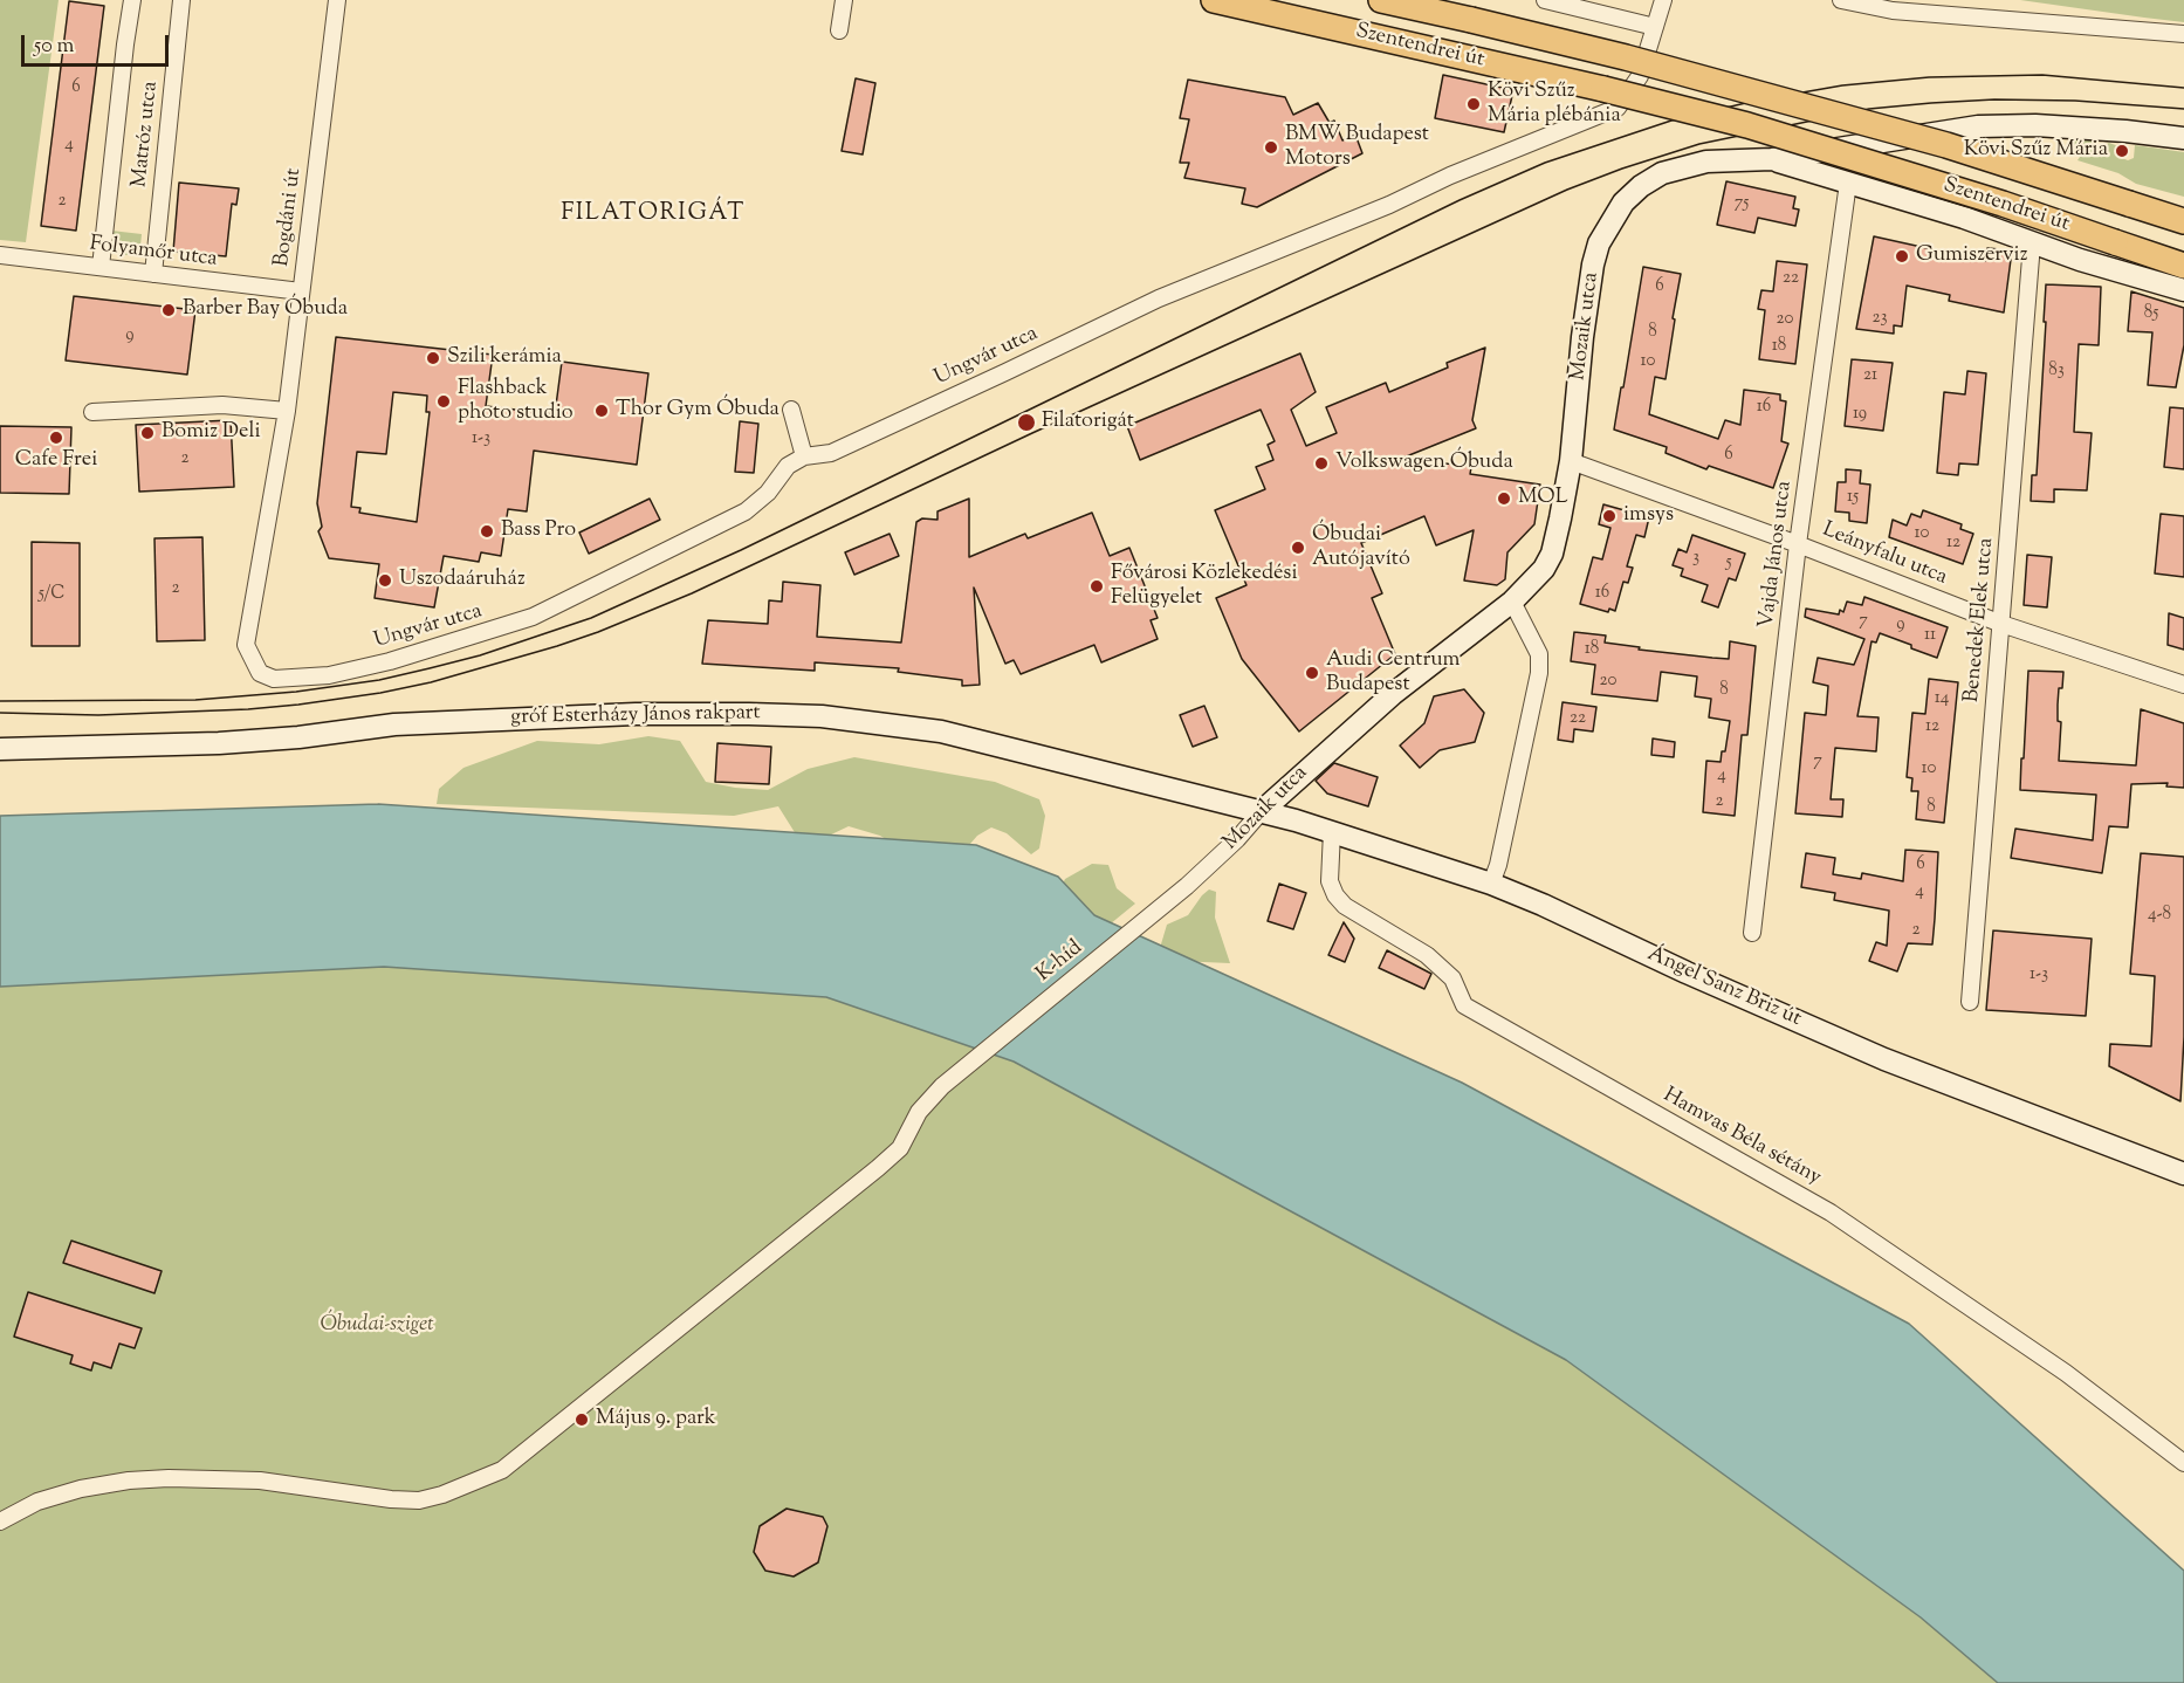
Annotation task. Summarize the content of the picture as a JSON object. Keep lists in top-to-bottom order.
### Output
{
  "streets": {
    "main road": [
      "Szentendrei út",
      "Mozaik utca",
      "gróf Esterházy János rakpart",
      "Ángel Sanz Briz út"
    ],
    "street": [
      "Matróz utca",
      "Bogdáni út",
      "Folyamőr utca",
      "Ungvár utca",
      "Vajda János utca",
      "Leányfalu utca",
      "Benedek Elek utca",
      "K-híd",
      "Hamvas Béla sétány"
    ]
  },
  "crossings": [
    ["Matróz utca", "Folyamőr utca"],
    ["Bogdáni út", "Folyamőr utca"],
    ["Bogdáni út", "Ungvár utca"],
    ["Mozaik utca", "Leányfalu utca"],
    ["Mozaik utca", "gróf Esterházy János rakpart"],
    ["Mozaik utca", "K-híd"],
    ["Mozaik utca", "Ángel Sanz Briz út"],
    ["Vajda János utca", "Leányfalu utca"],
    ["Leányfalu utca", "Benedek Elek utca"],
    ["gróf Esterházy János rakpart", "Ángel Sanz Briz út"],
    ["Ángel Sanz Briz út", "Hamvas Béla sétány"]
  ],
  "districts": ["FILATORIGÁT"],
  "parks": ["Óbudai-sziget"],
  "places": [
    "Kövi Szűz Mária plébánia",
    "BMW Budapest Motors",
    "Kövi Szűz Mária",
    "Gumiszerviz",
    "Barber Bay Óbuda",
    "Szili kerámia",
    "Flashback photo studio",
    "Thor Gym Óbuda",
    "Filatorigát",
    "Bomiz Deli",
    "Cafe Frei",
    "Volkswagen Óbuda",
    "MOL",
    "imsys",
    "Bass Pro",
    "Óbudai Autójavító",
    "Uszodaáruház",
    "Fővárosi Közlekedési Felügyelet",
    "Audi Centrum Budapest",
    "Május 9. park"
  ],
  "house_numbers": [
    "6",
    "4",
    "2",
    "75",
    "22",
    "6",
    "85",
    "23",
    "20",
    "8",
    "9",
    "18",
    "10",
    "83",
    "21",
    "16",
    "19",
    "1-3",
    "6",
    "2",
    "15",
    "10",
    "12",
    "3",
    "5",
    "2",
    "16",
    "5/C",
    "7",
    "9",
    "11",
    "18",
    "20",
    "8",
    "14",
    "22",
    "12",
    "7",
    "10",
    "4",
    "2",
    "8",
    "6",
    "4",
    "4-8",
    "2",
    "1-3"
  ],
  "scale_bar": "50 m"
}
